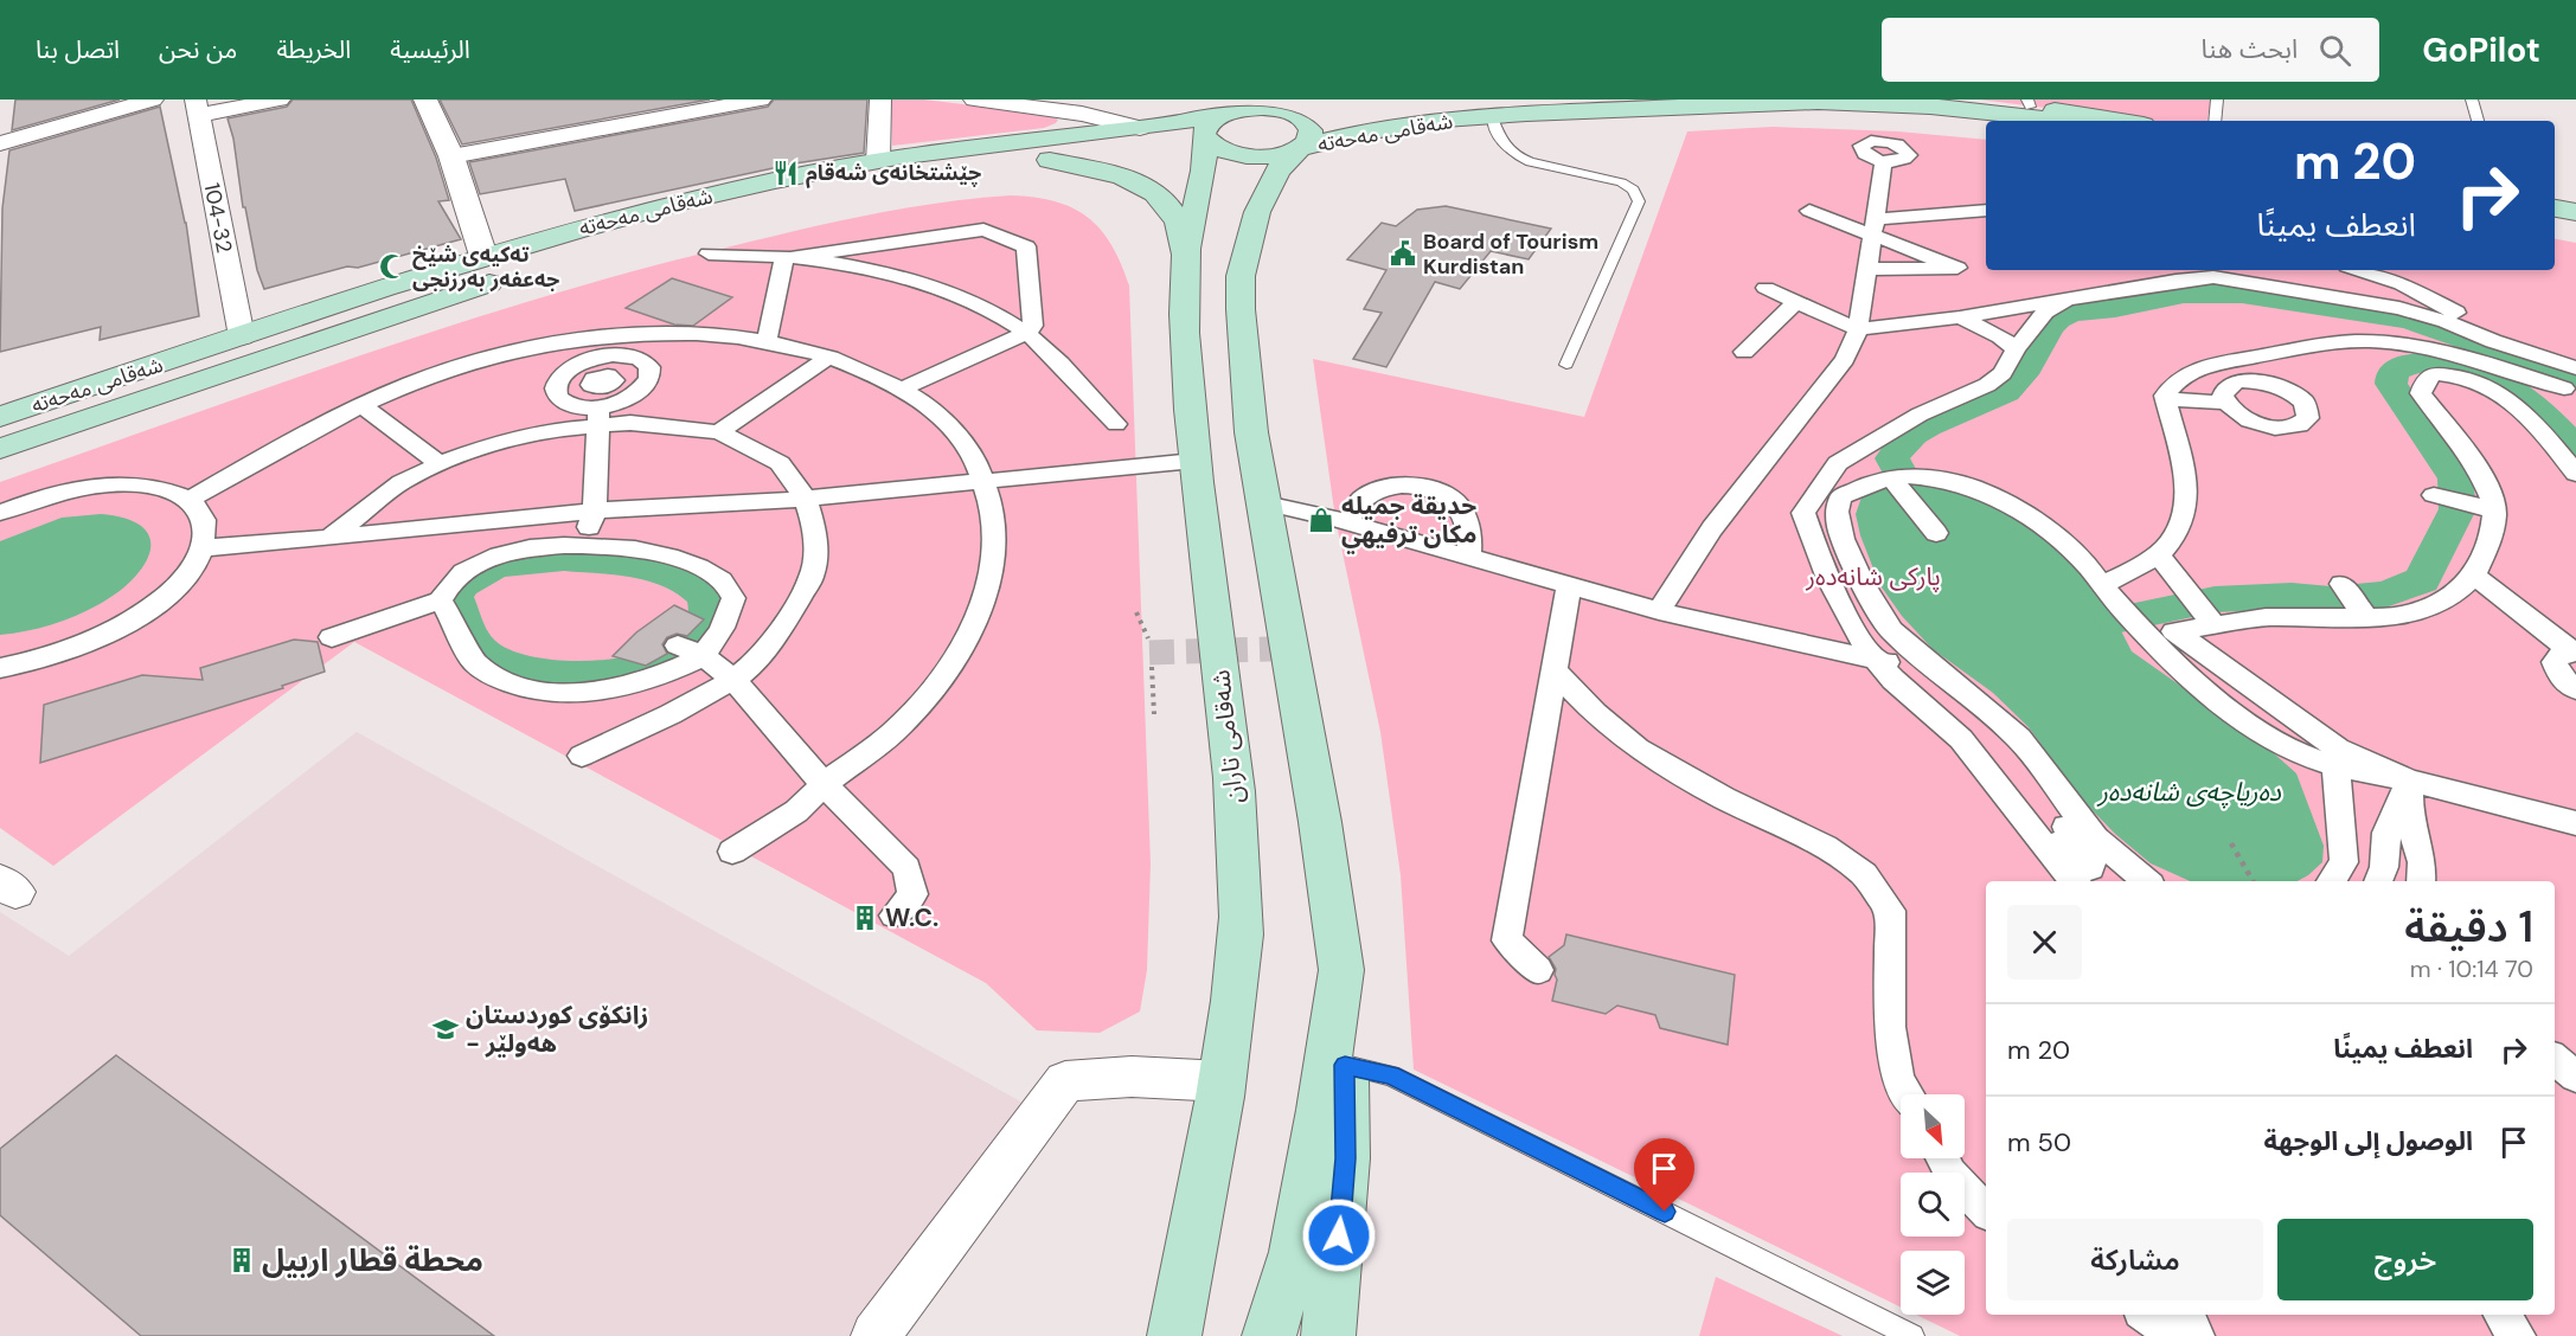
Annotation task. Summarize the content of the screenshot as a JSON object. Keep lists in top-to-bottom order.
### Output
{
  "streets": {
    "main road": ["شەقامی مەحەتە", "شەقامی تاران"],
    "street": ["104-32"]
  },
  "crossings": [
    ["شەقامی مەحەتە", "104-32"],
    ["شەقامی مەحەتە", "شەقامی تاران"]
  ],
  "water": ["دەریاچەی شانەدەر"],
  "parks": ["پارکی شانەدەر"],
  "places": {
    "restaurant": ["چێشتخانەی شەقام"],
    "public building": ["Board of Tourism Kurdistan"],
    "mosque": ["تەکیەی شێخ جەعفەر بەرزنجی"],
    "shop": ["حديقة جميله مكان ترفيهي"],
    "building": ["W.C.", "محطة قطار اربيل"],
    "school or university": ["زانکۆی کوردستان - هەولێر"]
  },
  "north": "bottom right",
  "page": {
    "header": "GoPilot",
    "search": "ابحث هنا",
    "nav": [
      "الرئيسية",
      "الخريطة",
      "من نحن",
      "اتصل بنا"
    ],
    "turn": ["20 m", "انعطف يمينًا"],
    "heading": ["1 دقيقة", "70 m · 10:14"],
    "list": [
      {
        "name": "انعطف يمينًا",
        "value": "20 m"
      },
      {
        "name": "الوصول إلى الوجهة",
        "value": "50 m"
      }
    ],
    "buttons": ["خروج", "مشاركة"]
  }
}
